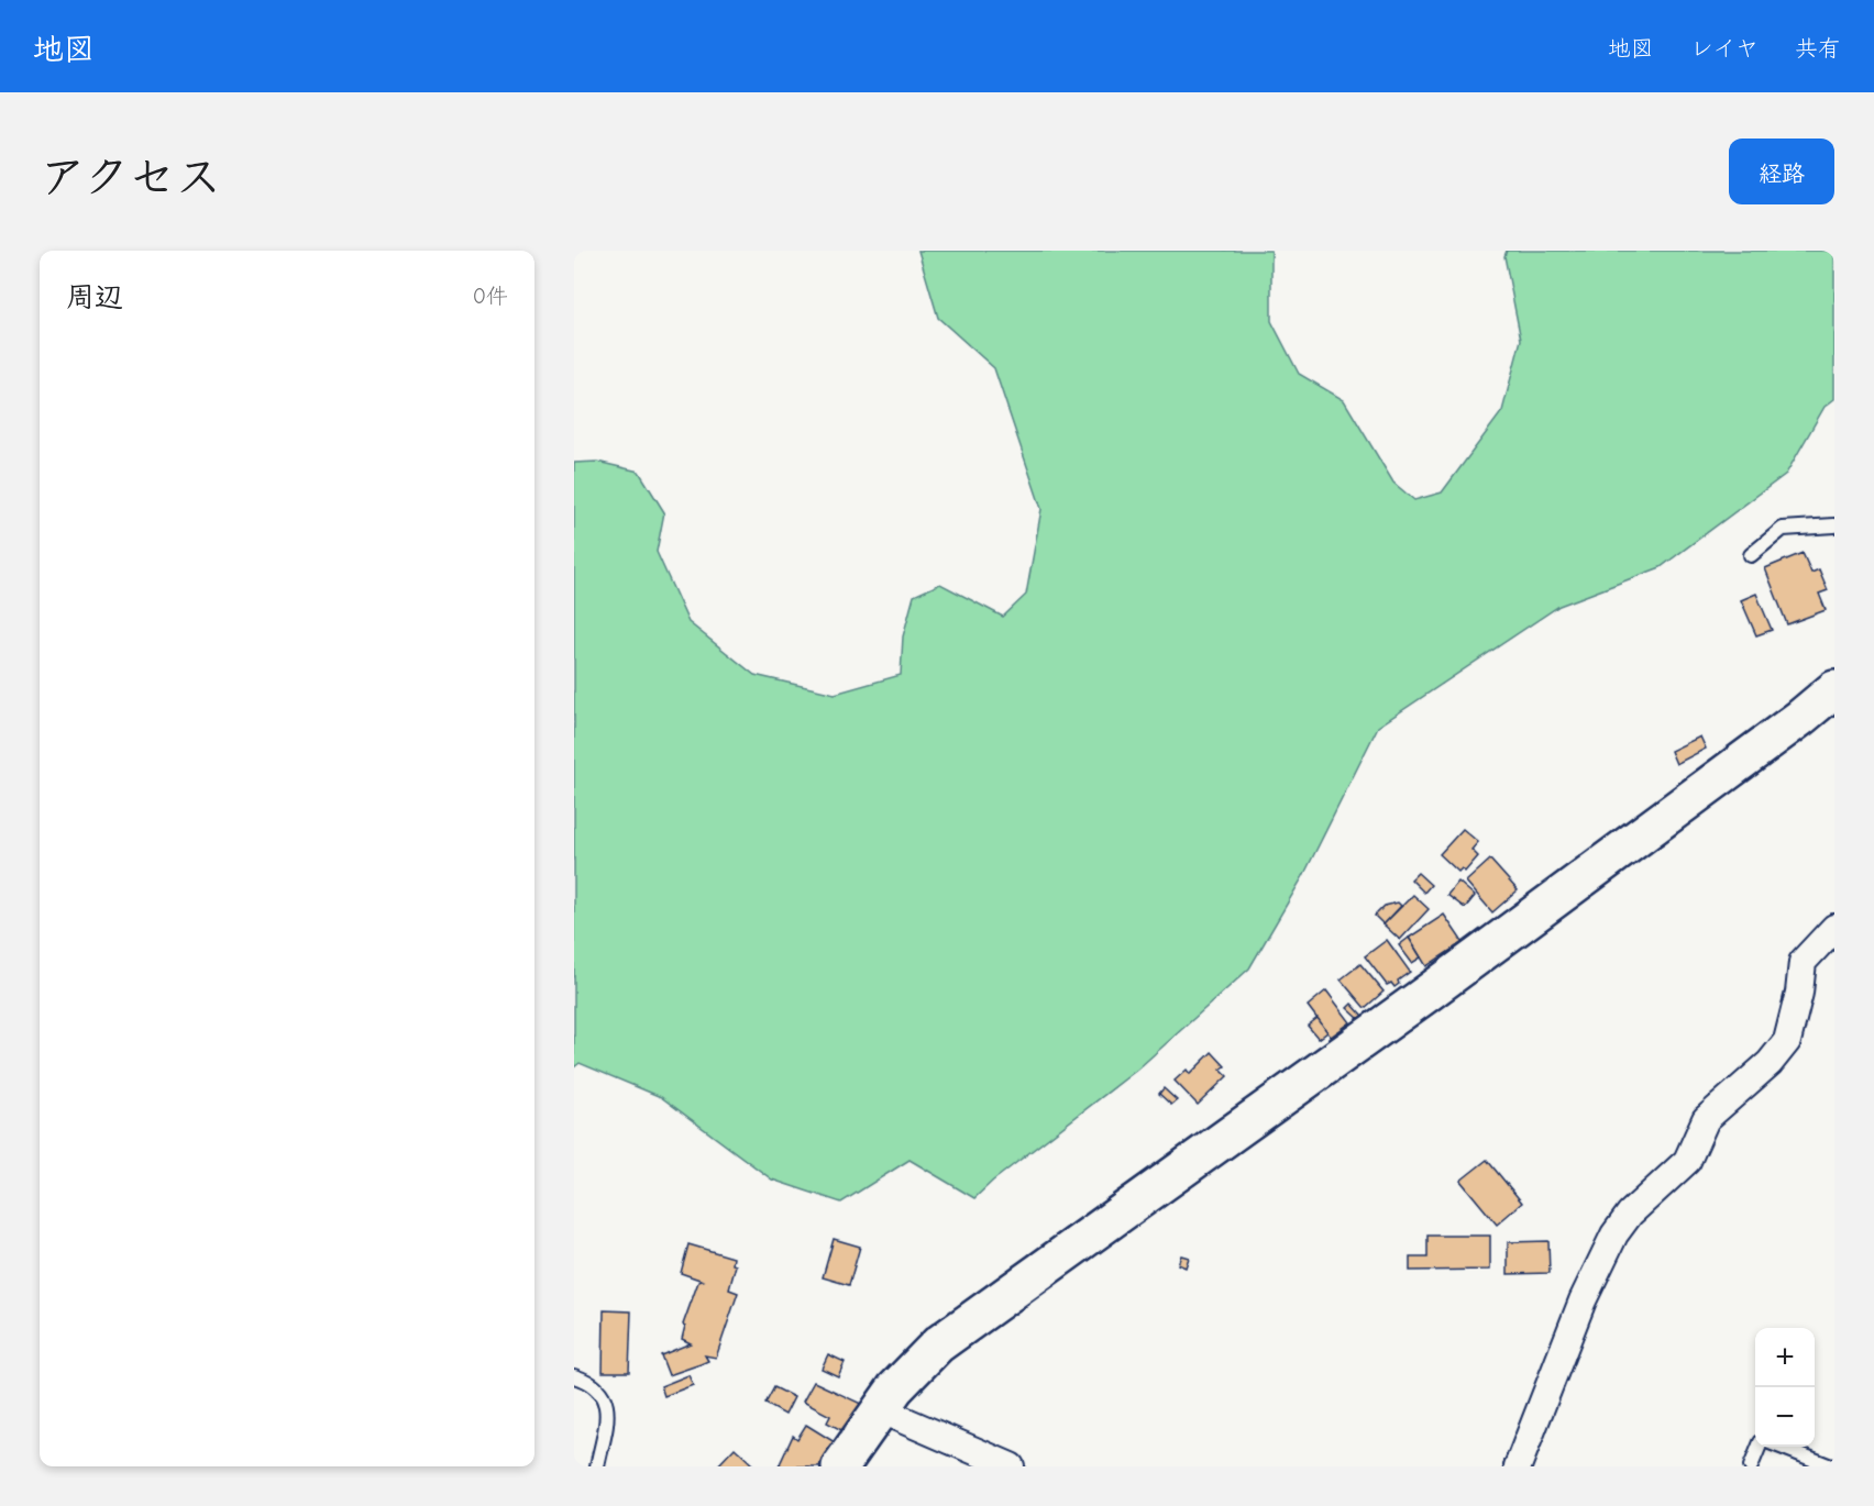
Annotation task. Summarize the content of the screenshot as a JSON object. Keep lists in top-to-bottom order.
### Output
{
  "page": {
    "header": "地図",
    "nav": ["地図", "レイヤ", "共有"],
    "title": "アクセス",
    "buttons": "経路",
    "heading": ["周辺", "0件"],
    "map_buttons": ["+", "−"]
  }
}
